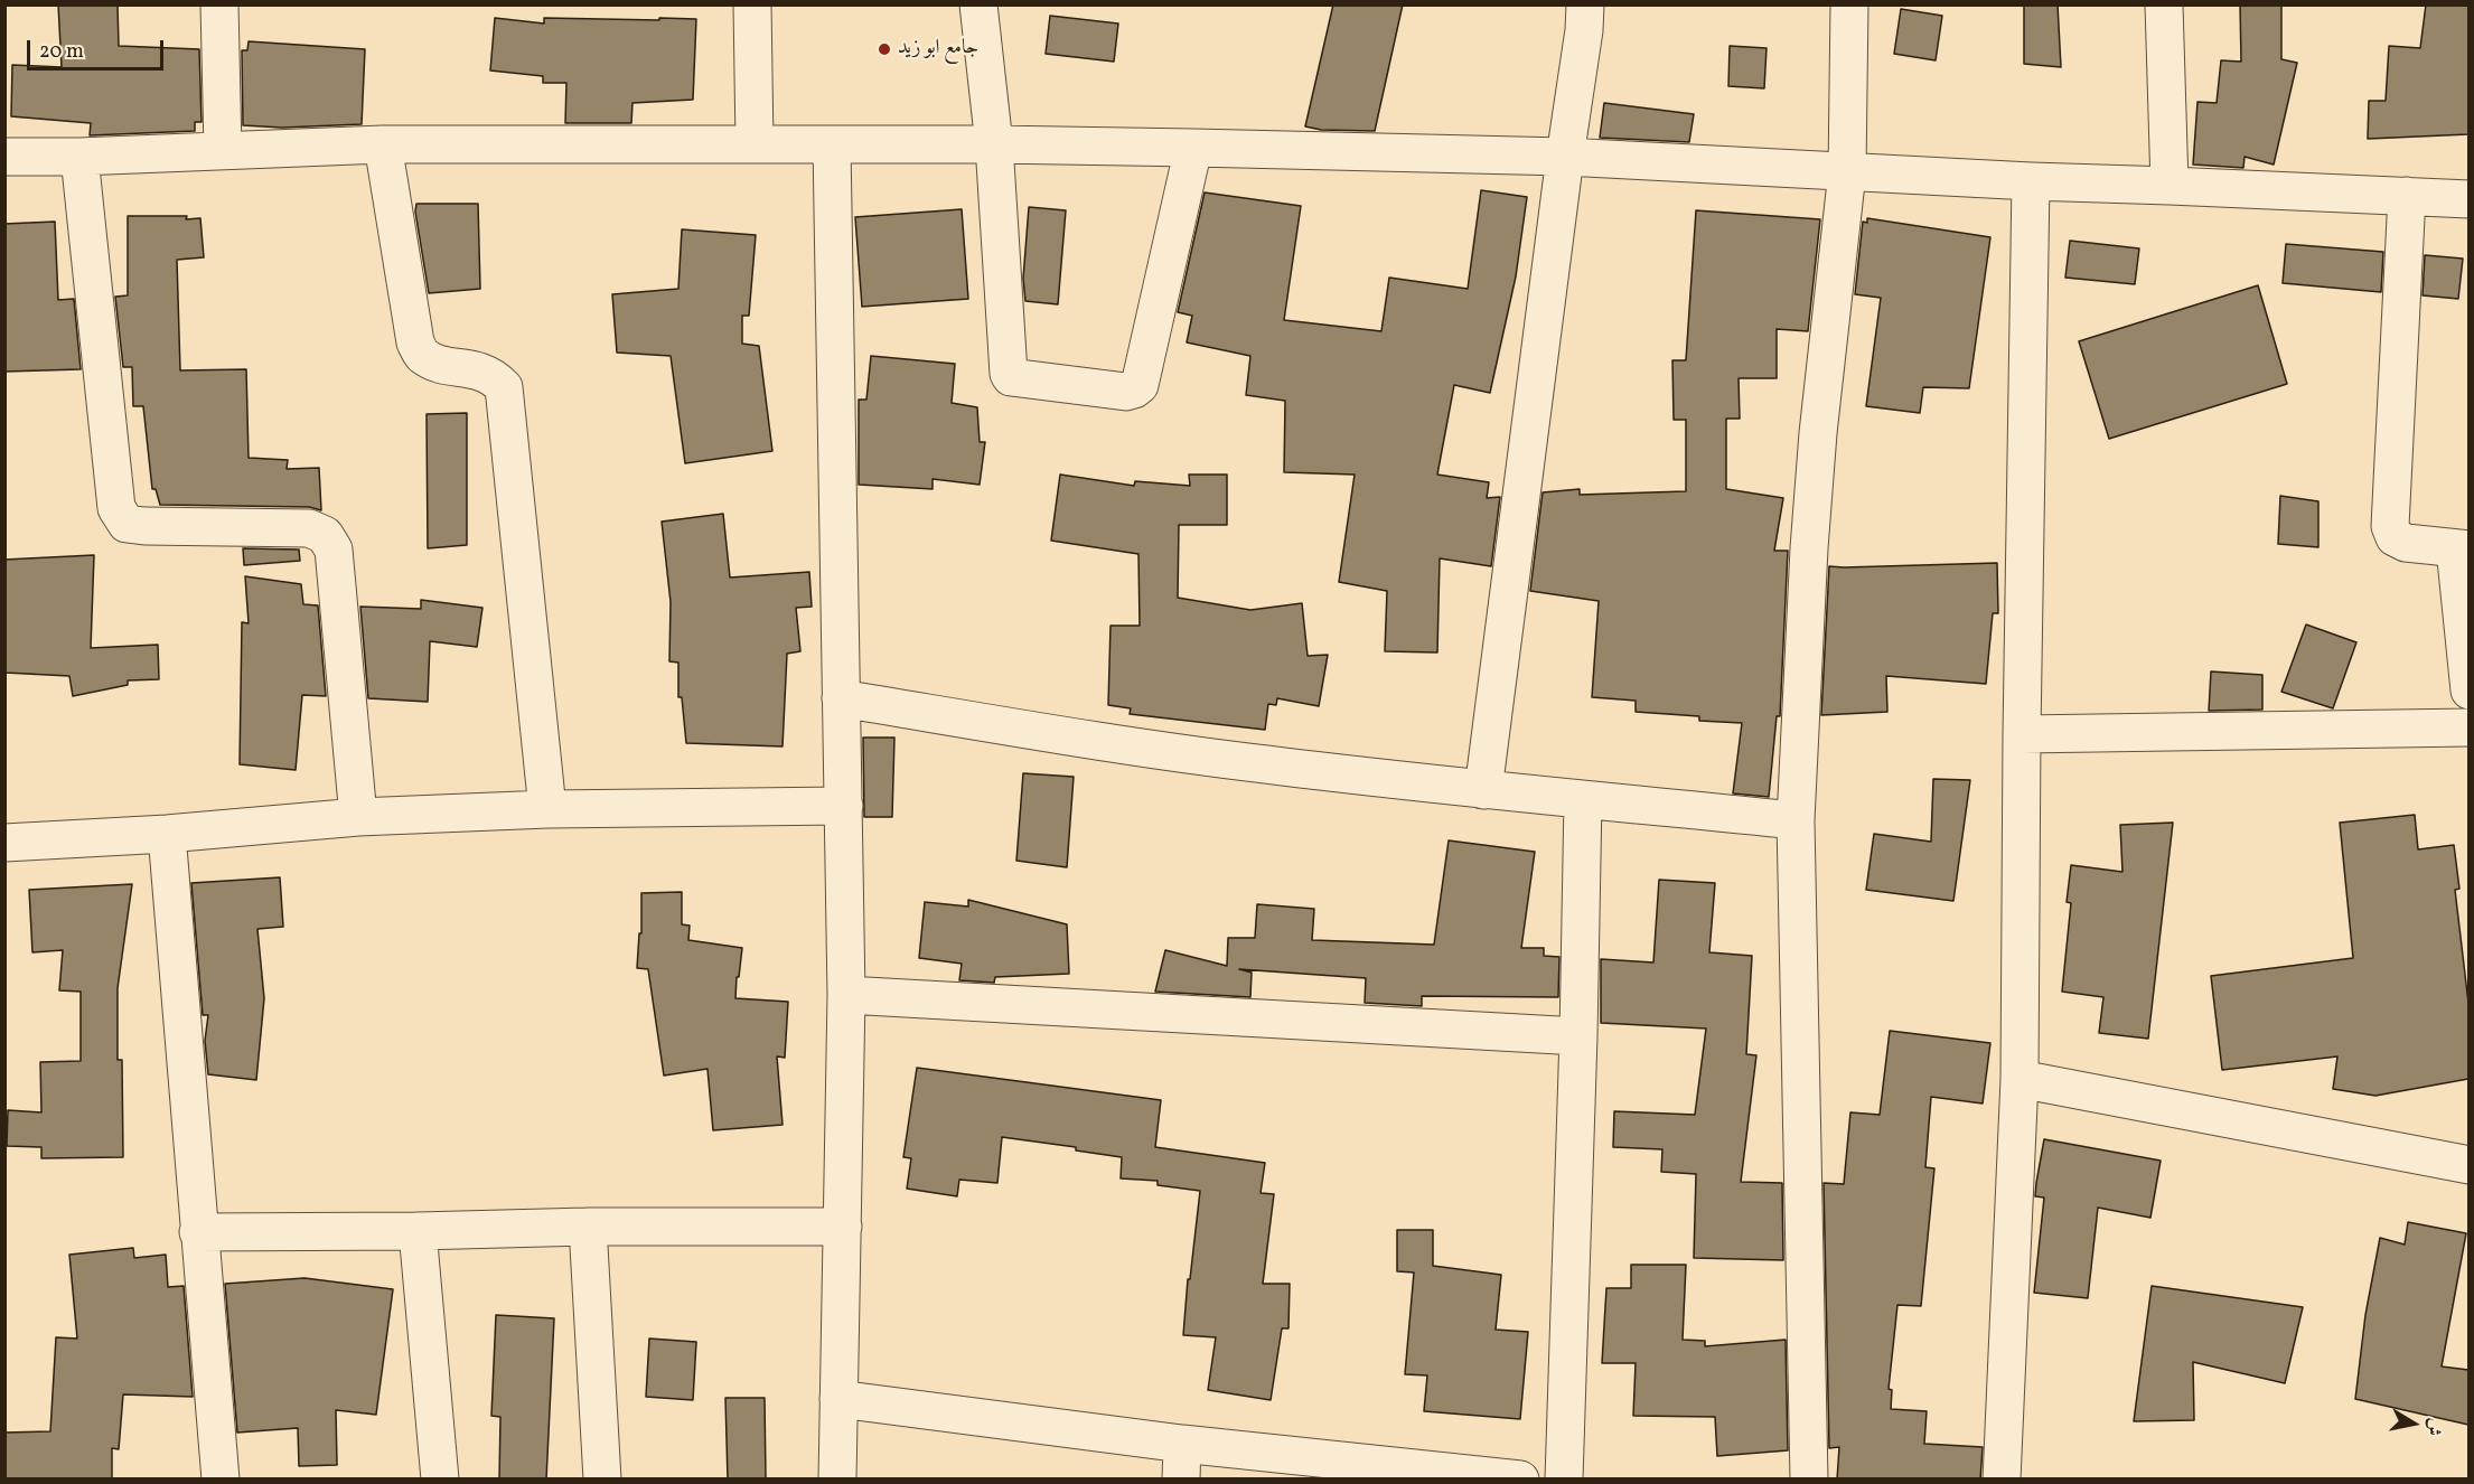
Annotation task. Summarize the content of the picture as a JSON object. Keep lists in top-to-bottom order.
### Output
{
  "places": ["جامع ابو زيد"],
  "scale_bar": "20 m",
  "north": "right"
}
